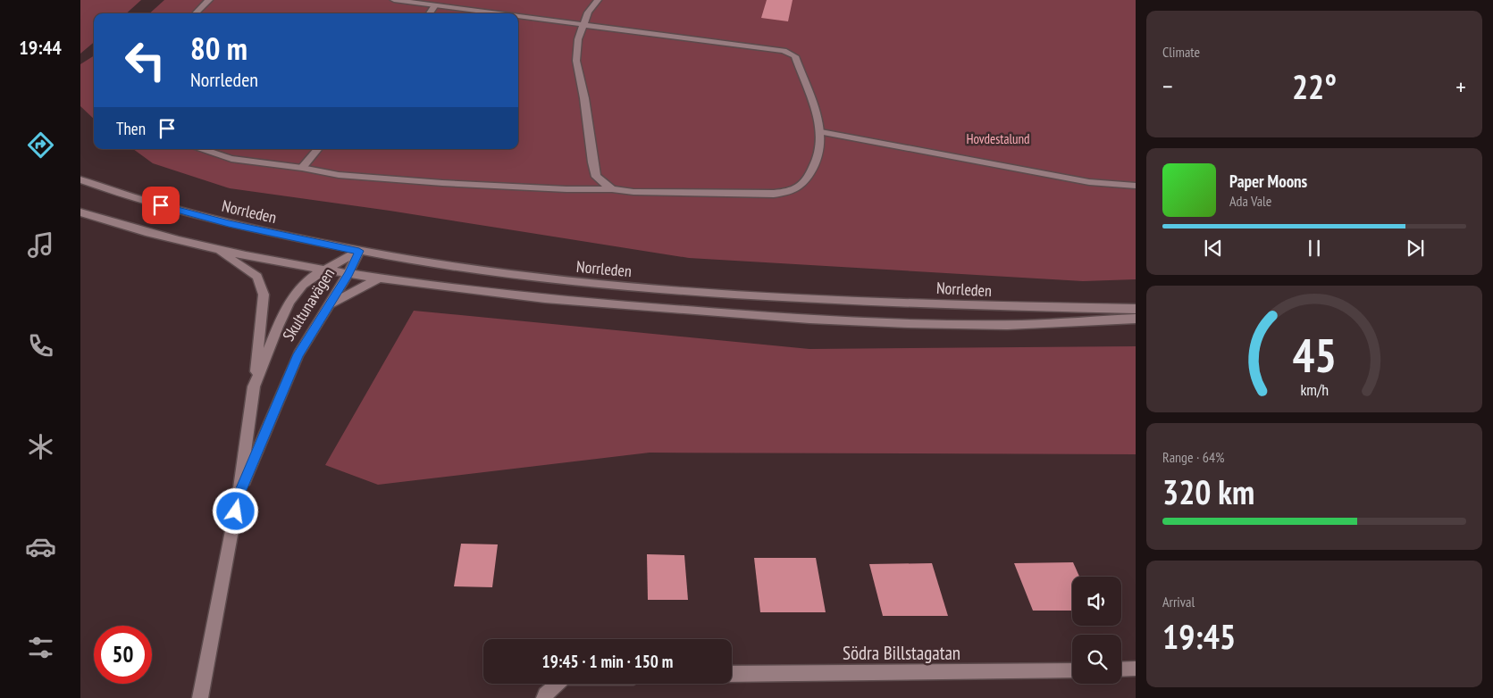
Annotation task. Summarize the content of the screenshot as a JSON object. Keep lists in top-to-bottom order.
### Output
{
  "streets": {
    "main road": ["Norrleden", "Skultunavägen", "Södra Billstagatan"]
  },
  "crossings": [
    ["Norrleden", "Skultunavägen"]
  ],
  "parks": ["Hovdestalund"],
  "page": {
    "tabs": "19:44",
    "tile": [
      "Climate",
      ["Range · 64%", "320 km"],
      ["Arrival", "19:45"]
    ],
    "turn": ["80 m", "Norrleden"],
    "heat": ["−", "22°", "+"],
    "then": "Then",
    "song": ["Paper Moons", "Ada Vale"],
    "limit": "50",
    "trip": "19:45 · 1 min · 150 m",
    "gauge": ["45", "km/h"]
  }
}
